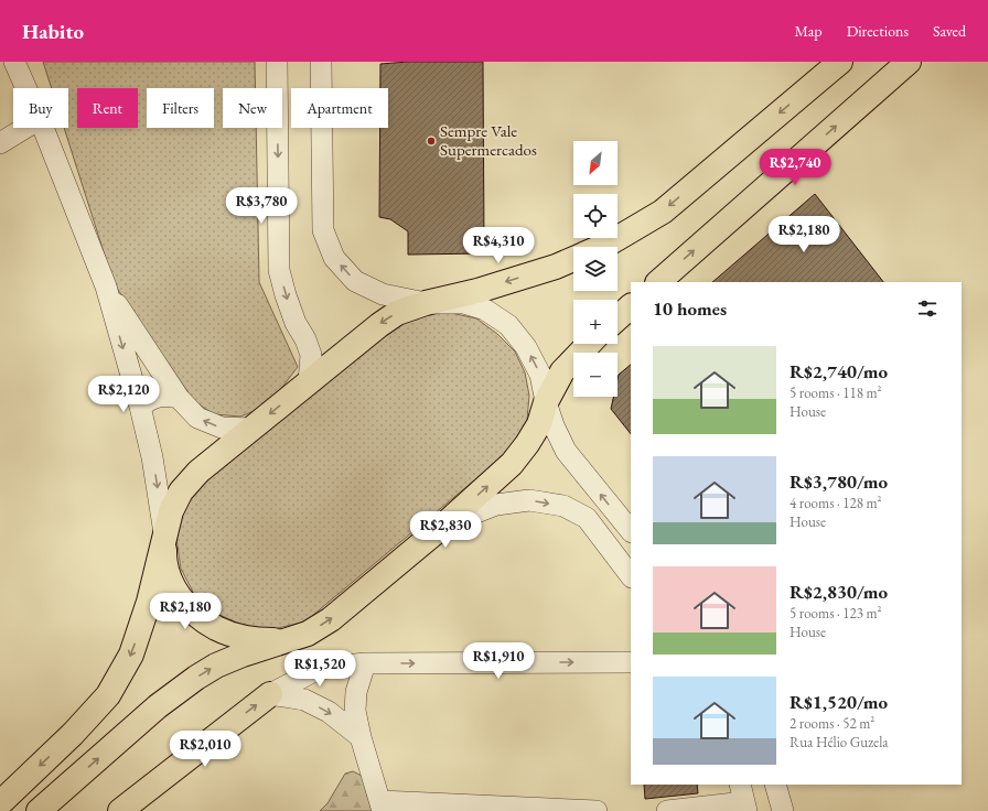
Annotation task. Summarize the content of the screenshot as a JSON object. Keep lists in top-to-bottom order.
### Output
{
  "places": ["Sempre Vale Supermercados"],
  "north": "bottom left",
  "page": {
    "header": "Habito",
    "nav": ["Map", "Directions", "Saved"],
    "chip": [
      "Buy",
      "Rent",
      "Filters",
      "New",
      "Apartment"
    ],
    "map_buttons": ["+", "−"],
    "price": [
      "R$2,740",
      "R$3,780",
      "R$2,180",
      "R$4,310",
      "R$2,120",
      "R$2,830",
      "R$2,180",
      "R$1,910",
      "R$1,520",
      "R$2,010"
    ],
    "heading": "10 homes",
    "list": [
      {
        "name": "R$2,740/mo",
        "note": "5 rooms · 118 m² · House"
      },
      {
        "name": "R$3,780/mo",
        "note": "4 rooms · 128 m² · House"
      },
      {
        "name": "R$2,830/mo",
        "note": "5 rooms · 123 m² · House"
      },
      {
        "name": "R$1,520/mo",
        "note": "2 rooms · 52 m² · Rua Hélio Guzela"
      }
    ]
  }
}
